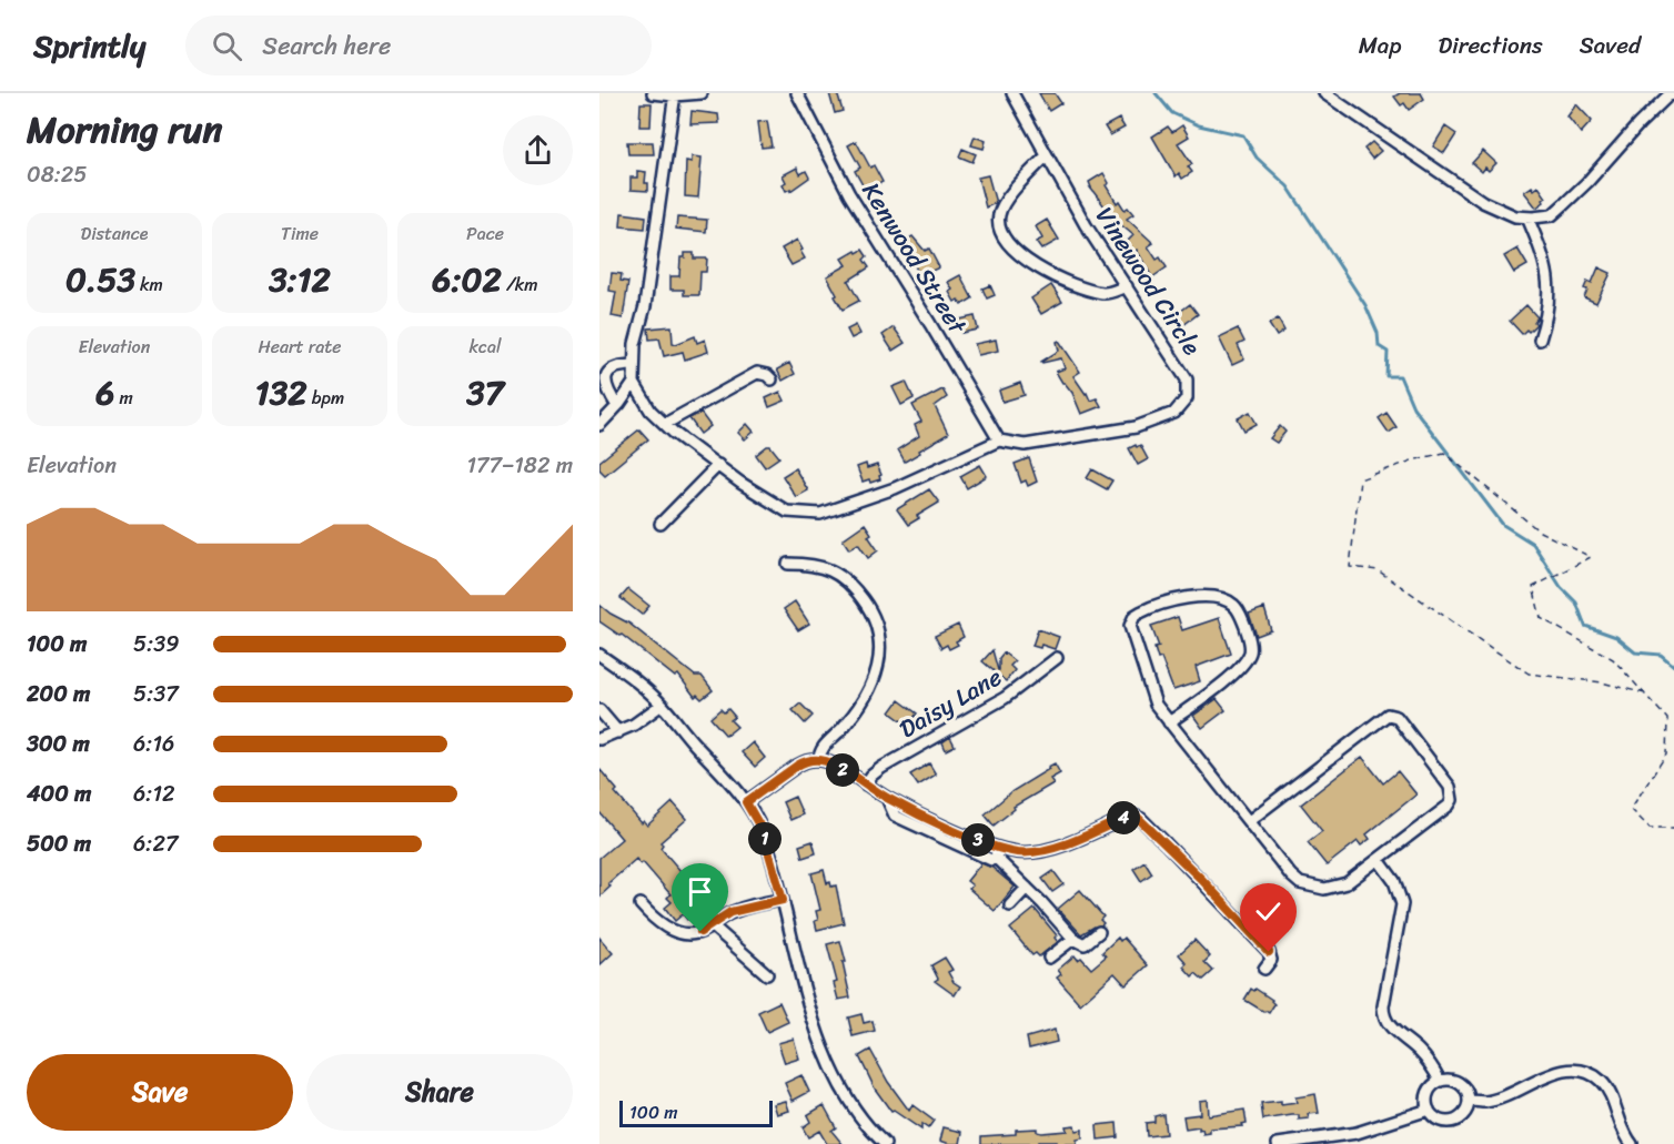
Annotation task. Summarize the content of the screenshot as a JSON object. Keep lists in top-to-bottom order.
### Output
{
  "streets": {
    "street": ["Kenwood Street", "Vinewood Circle", "Daisy Lane"]
  },
  "crossings": [
    ["Kenwood Street", "Vinewood Circle"]
  ],
  "scale_bar": "100 m",
  "page": {
    "header": "Sprintly",
    "search": "Search here",
    "nav": ["Map", "Directions", "Saved"],
    "heading": ["Morning run", "08:25"],
    "stats": [
      ["Distance", "0.53 km"],
      ["Time", "3:12"],
      ["Pace", "6:02 /km"],
      ["Elevation", "6 m"],
      ["Heart rate", "132 bpm"],
      ["kcal", "37"]
    ],
    "chart": ["Elevation", "177–182 m"],
    "list": [
      {
        "name": "100 m",
        "note": "5:39"
      },
      {
        "name": "200 m",
        "note": "5:37"
      },
      {
        "name": "300 m",
        "note": "6:16"
      },
      {
        "name": "400 m",
        "note": "6:12"
      },
      {
        "name": "500 m",
        "note": "6:27"
      }
    ],
    "pins": [
      "2",
      "4",
      "1",
      "3"
    ],
    "buttons": ["Save", "Share"],
    "scale": "100 m"
  }
}
